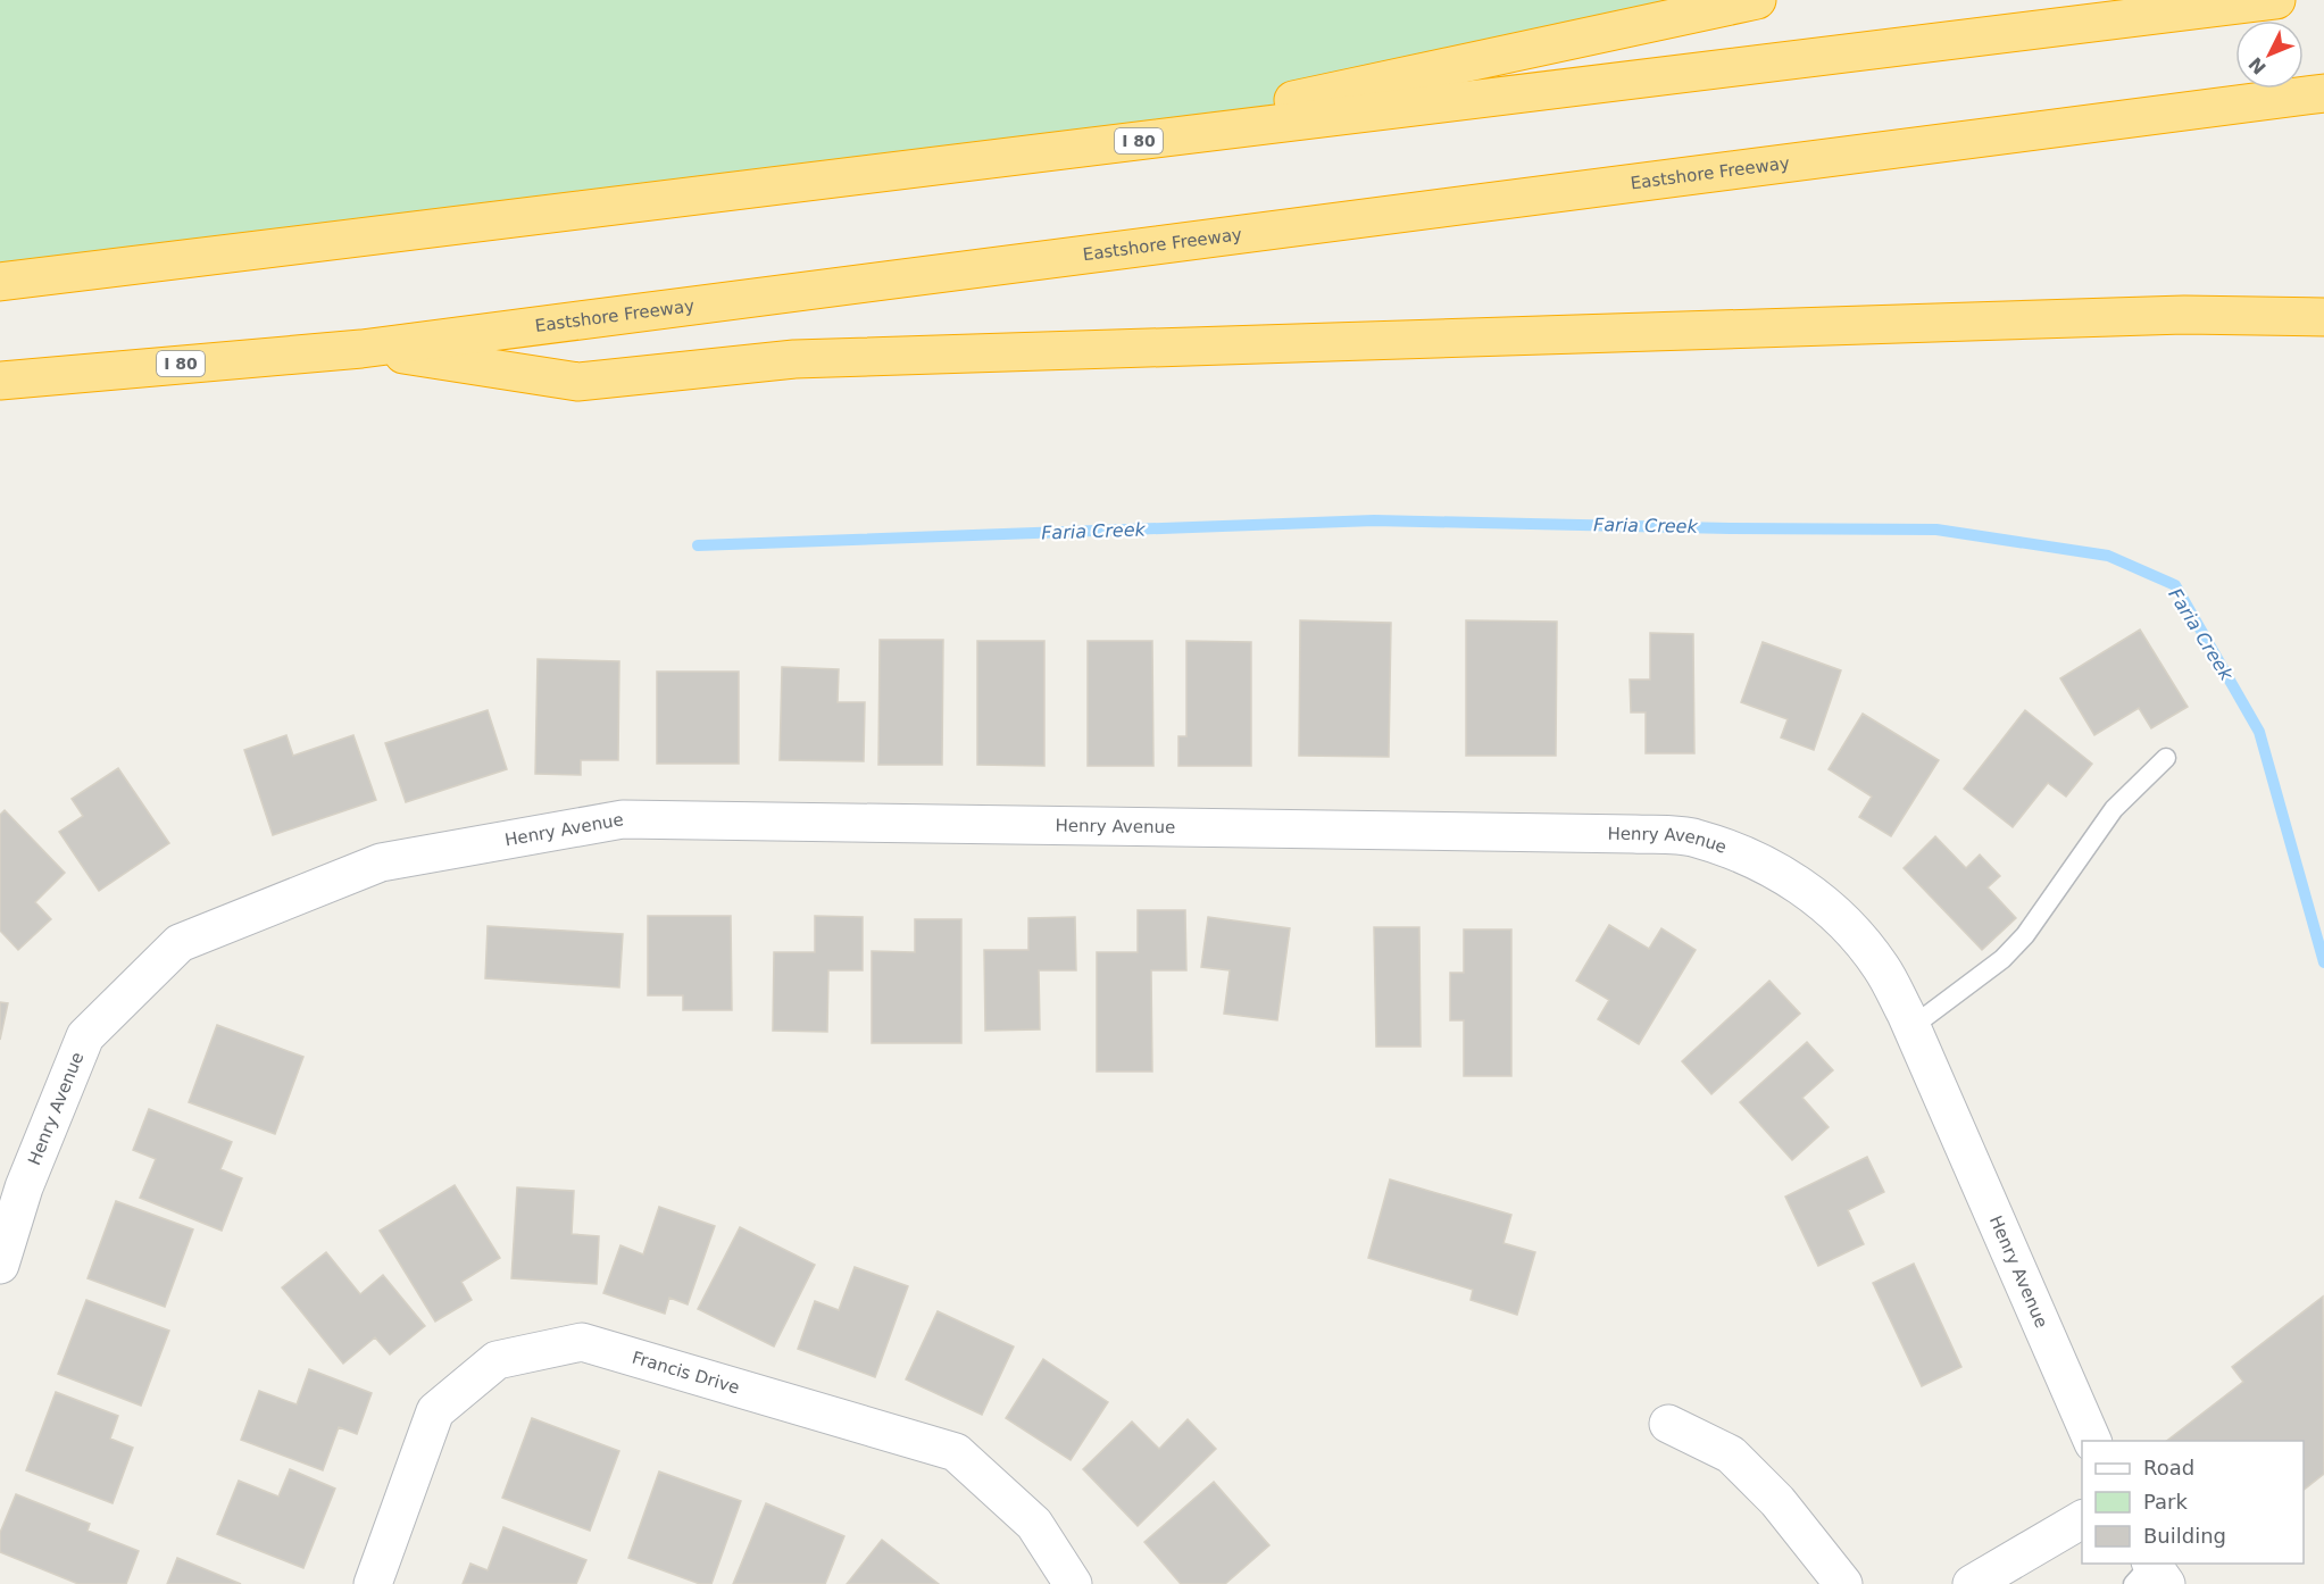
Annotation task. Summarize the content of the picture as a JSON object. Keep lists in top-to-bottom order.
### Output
{
  "streets": {
    "highway": ["I 80", "Eastshore Freeway"],
    "street": ["Henry Avenue", "Francis Drive"]
  },
  "water": ["Faria Creek"],
  "legend": ["Road", "Park", "Building"],
  "north": "bottom left"
}
